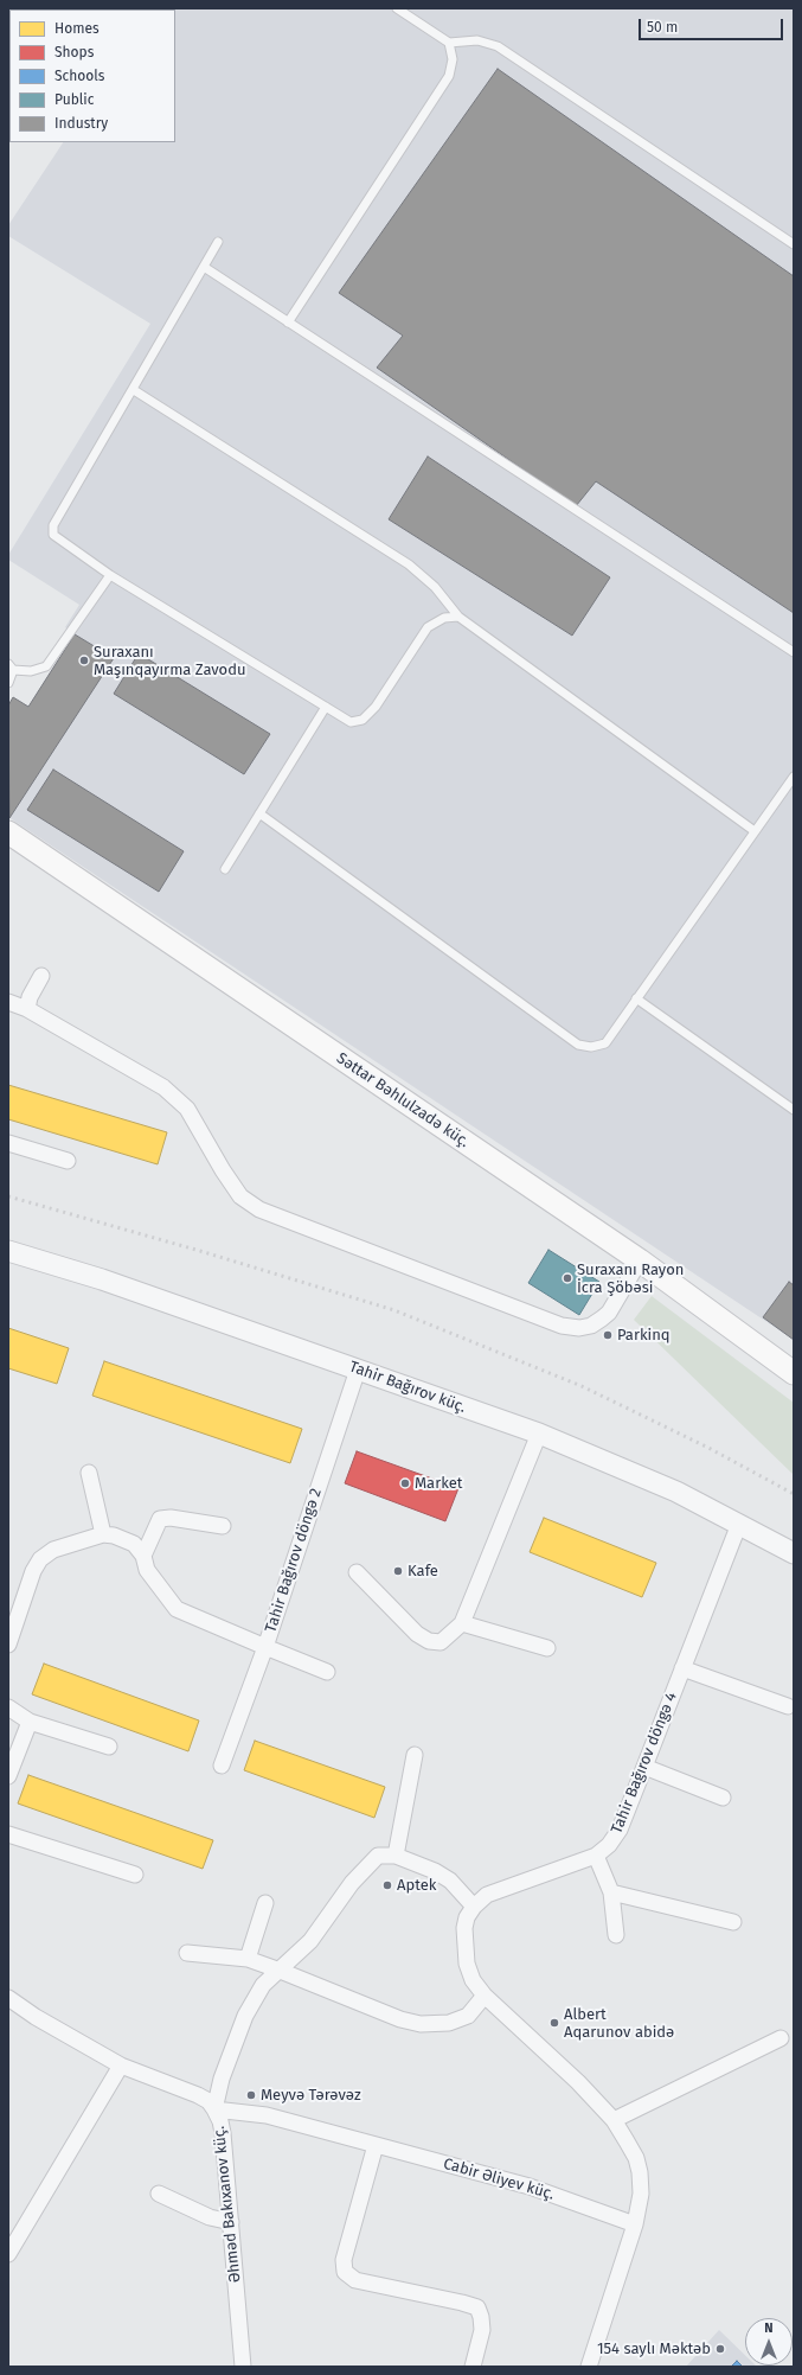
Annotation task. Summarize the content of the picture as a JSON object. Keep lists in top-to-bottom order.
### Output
{
  "streets": {
    "main road": ["Səttar Bəhlulzadə küç."],
    "street": [
      "Tahir Bağırov küç.",
      "Tahir Bağırov döngə 2",
      "Tahir Bağırov döngə 4",
      "Cabir Əliyev küç.",
      "Əhməd Bakıxanov küç."
    ]
  },
  "crossings": [
    ["Tahir Bağırov küç.", "Tahir Bağırov döngə 2"],
    ["Tahir Bağırov küç.", "Tahir Bağırov döngə 4"],
    ["Cabir Əliyev küç.", "Əhməd Bakıxanov küç."]
  ],
  "places": [
    "Suraxanı Maşınqayırma Zavodu",
    "Suraxanı Rayon İcra Şöbəsi",
    "Parkinq",
    "Market",
    "Kafe",
    "Aptek",
    "Albert Aqarunov abidə",
    "Meyvə Tərəvəz",
    "154 saylı Məktəb"
  ],
  "legend": [
    "Homes",
    "Shops",
    "Schools",
    "Public",
    "Industry"
  ],
  "scale_bar": "50 m",
  "north": "top"
}
